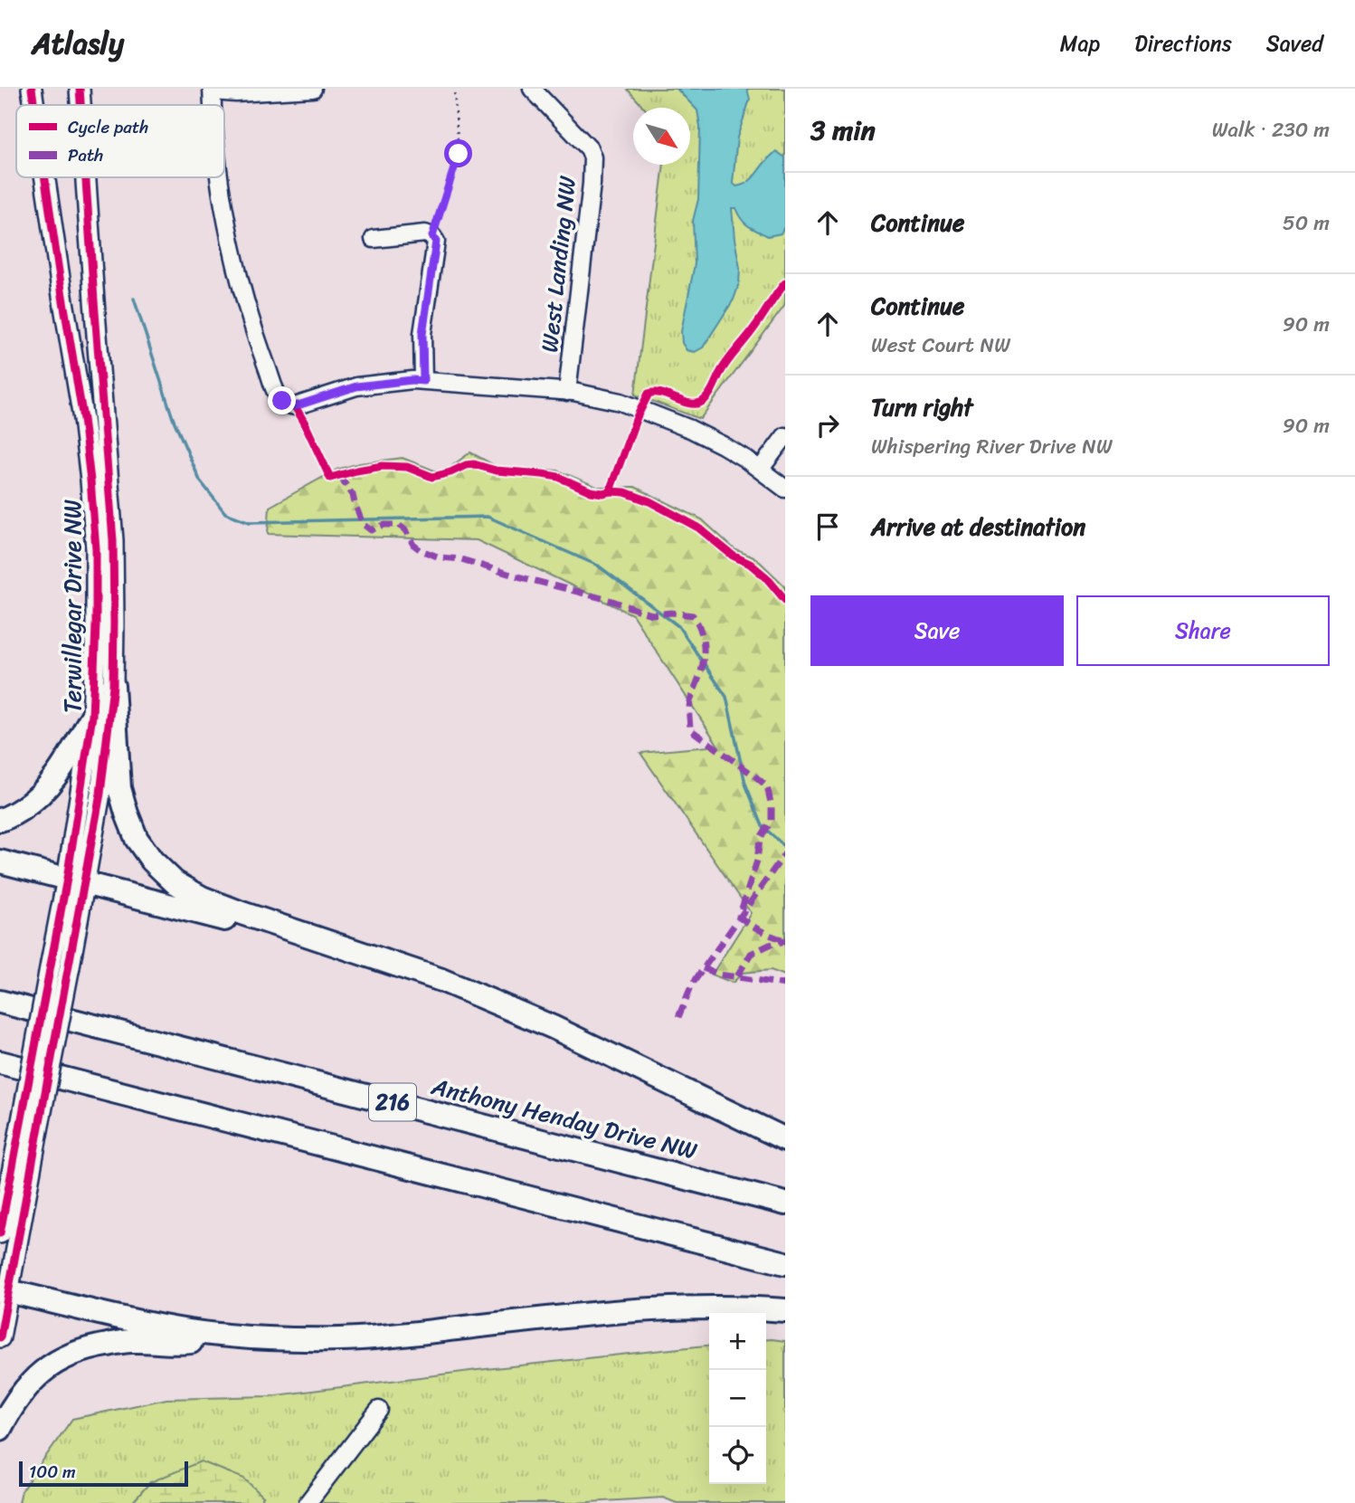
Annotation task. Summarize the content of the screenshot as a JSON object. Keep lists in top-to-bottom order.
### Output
{
  "streets": {
    "highway": ["216", "Anthony Henday Drive NW"],
    "main road": ["Terwillegar Drive NW"],
    "street": ["West Landing NW"]
  },
  "legend": ["Cycle path", "Path"],
  "scale_bar": "100 m",
  "north": "bottom right",
  "page": {
    "header": "Atlasly",
    "nav": ["Map", "Directions", "Saved"],
    "heading": ["3 min", "Walk · 230 m"],
    "list": [
      ["Continue", "50 m"],
      ["Continue", "West Court NW", "90 m"],
      ["Turn right", "Whispering River Drive NW", "90 m"],
      "Arrive at destination"
    ],
    "buttons": ["Save", "Share"],
    "map_buttons": ["+", "−"],
    "scale": "100 m"
  }
}
